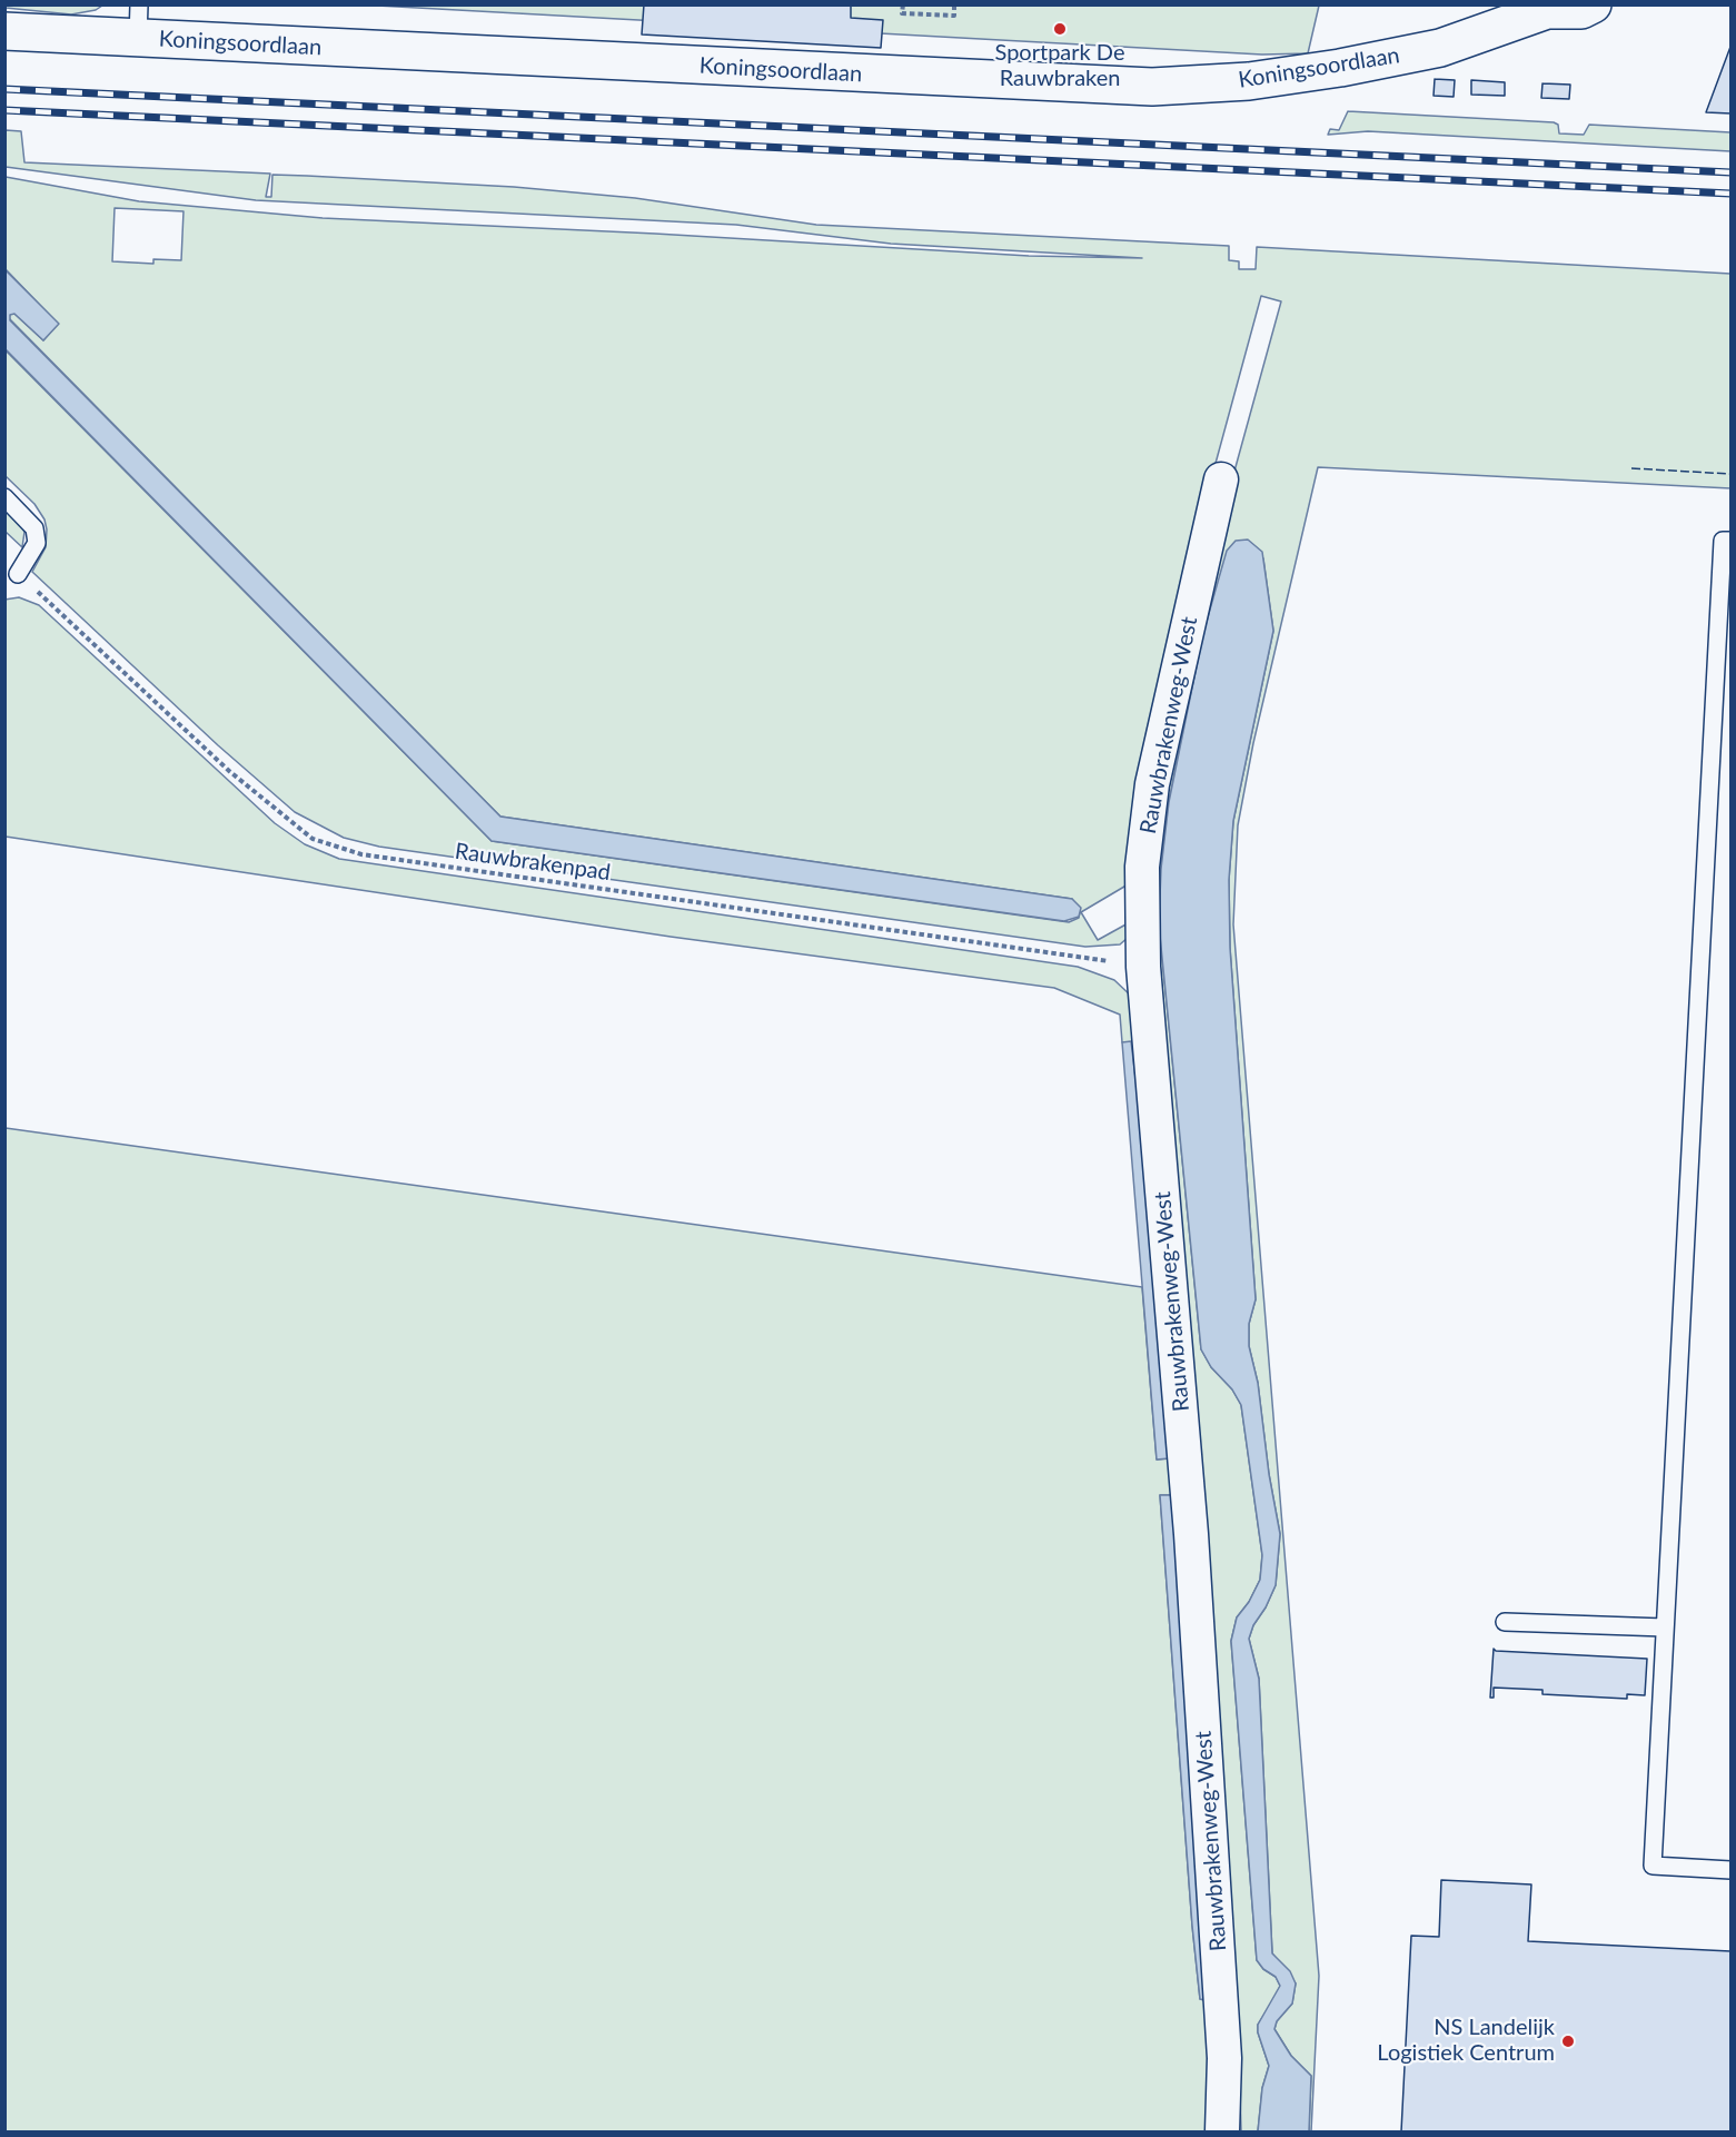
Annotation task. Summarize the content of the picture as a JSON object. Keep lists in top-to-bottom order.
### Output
{
  "streets": {
    "street": ["Koningsoordlaan", "Rauwbrakenweg-West"],
    "path": ["Rauwbrakenpad"]
  },
  "crossings": [
    ["Rauwbrakenweg-West", "Rauwbrakenpad"]
  ],
  "places": ["Sportpark De Rauwbraken", "NS Landelijk Logistiek Centrum"]
}
